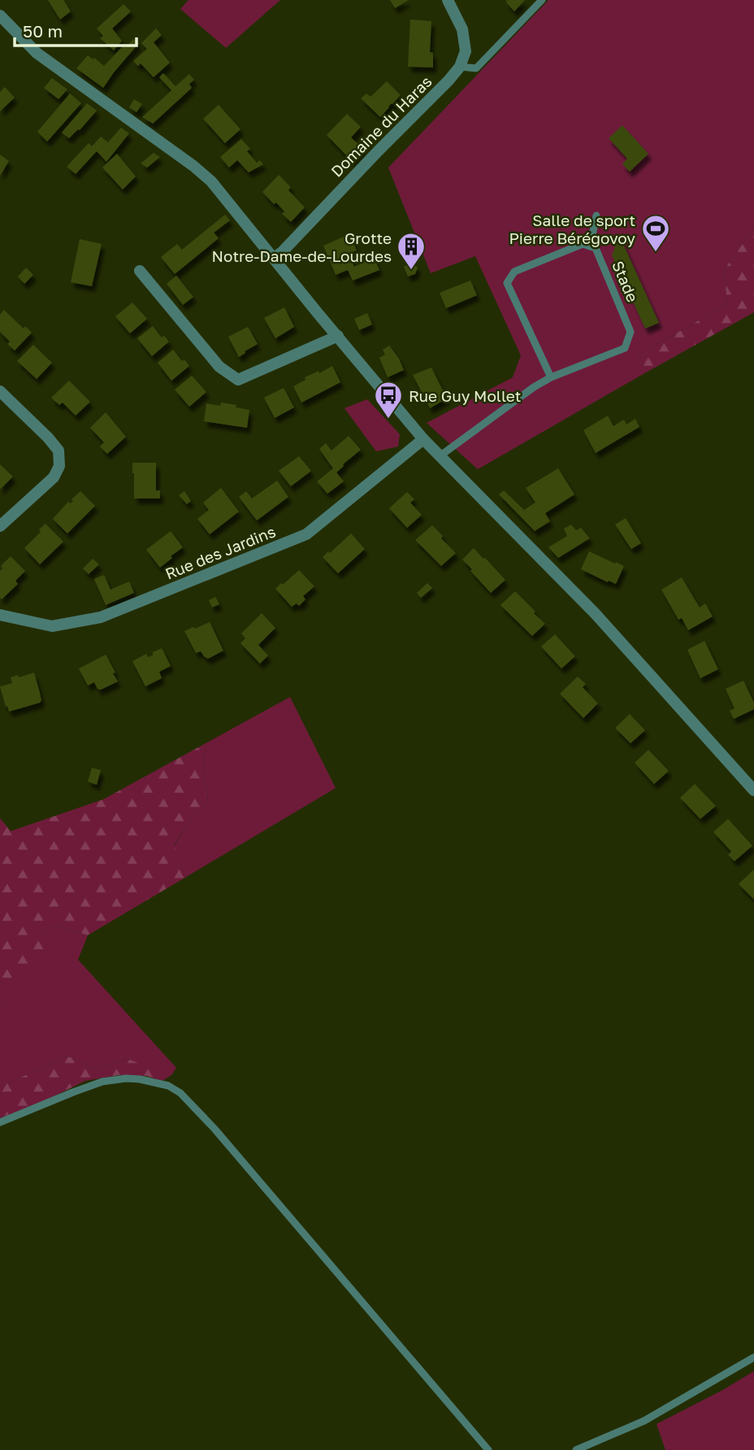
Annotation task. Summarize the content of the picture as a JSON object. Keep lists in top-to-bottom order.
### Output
{
  "streets": {
    "street": ["Domaine du Haras", "Rue des Jardins"],
    "lane": ["Stade"]
  },
  "places": {
    "sports": ["Salle de sport Pierre Bérégovoy"],
    "building": ["Grotte Notre-Dame-de-Lourdes"],
    "bus stop": ["Rue Guy Mollet"]
  },
  "scale_bar": "50 m"
}
